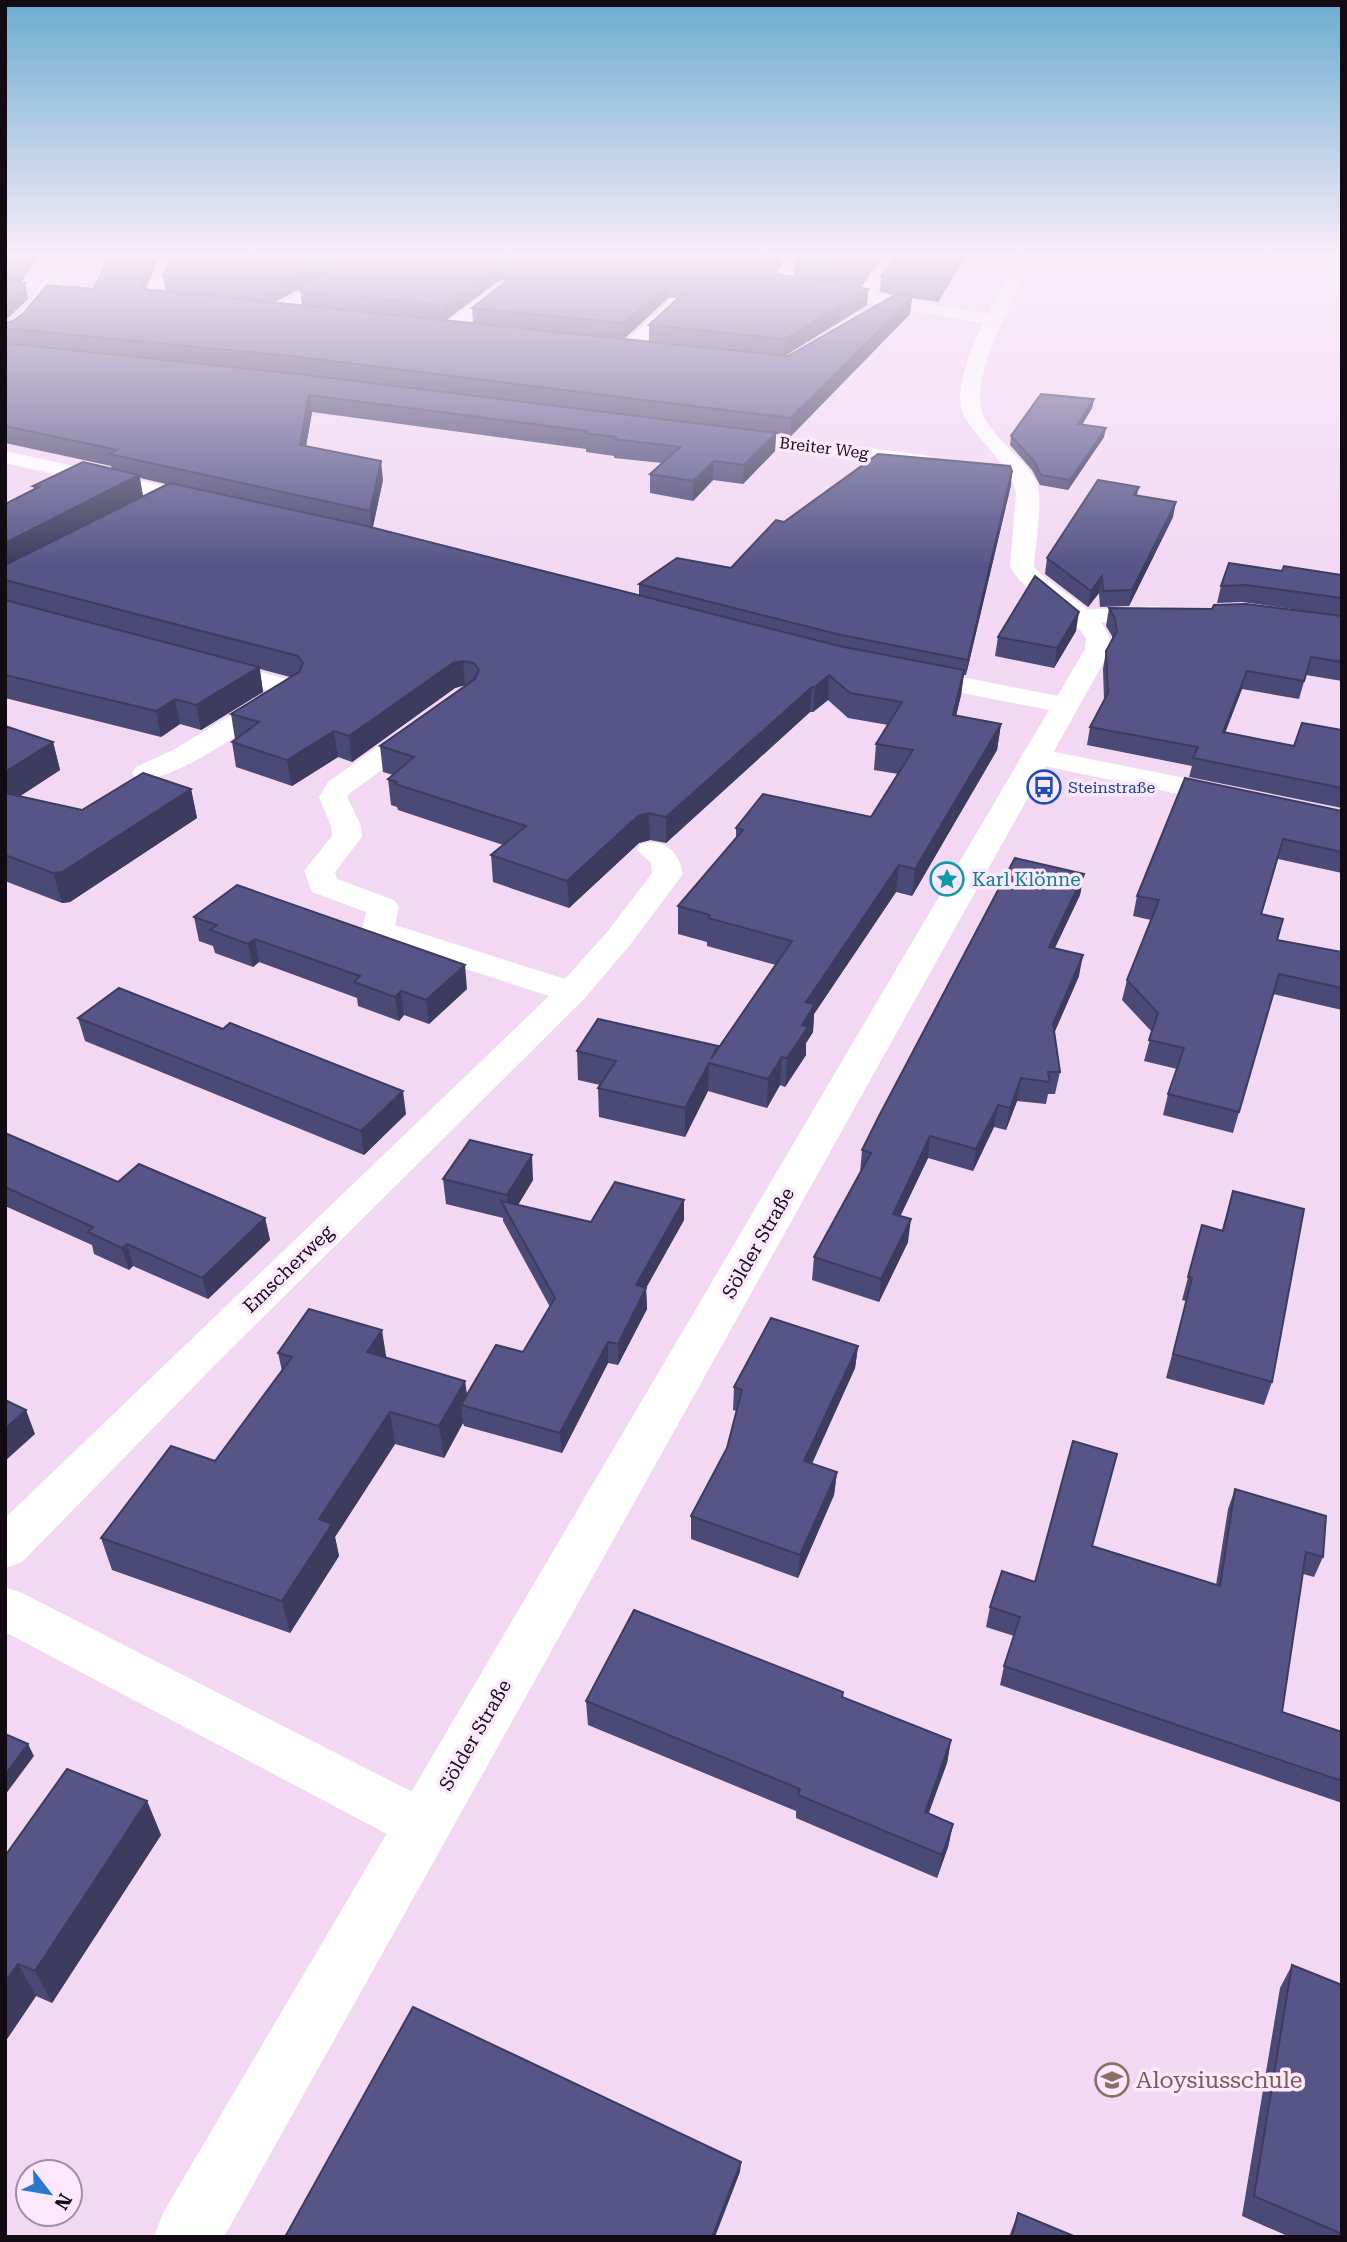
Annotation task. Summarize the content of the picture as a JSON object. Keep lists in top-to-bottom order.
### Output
{
  "streets": {
    "street": ["Breiter Weg", "Sölder Straße", "Emscherweg"]
  },
  "places": {
    "bus stop": ["Steinstraße"],
    "place": ["Karl Klönne"],
    "school or university": ["Aloysiusschule"]
  },
  "north": "bottom right"
}
